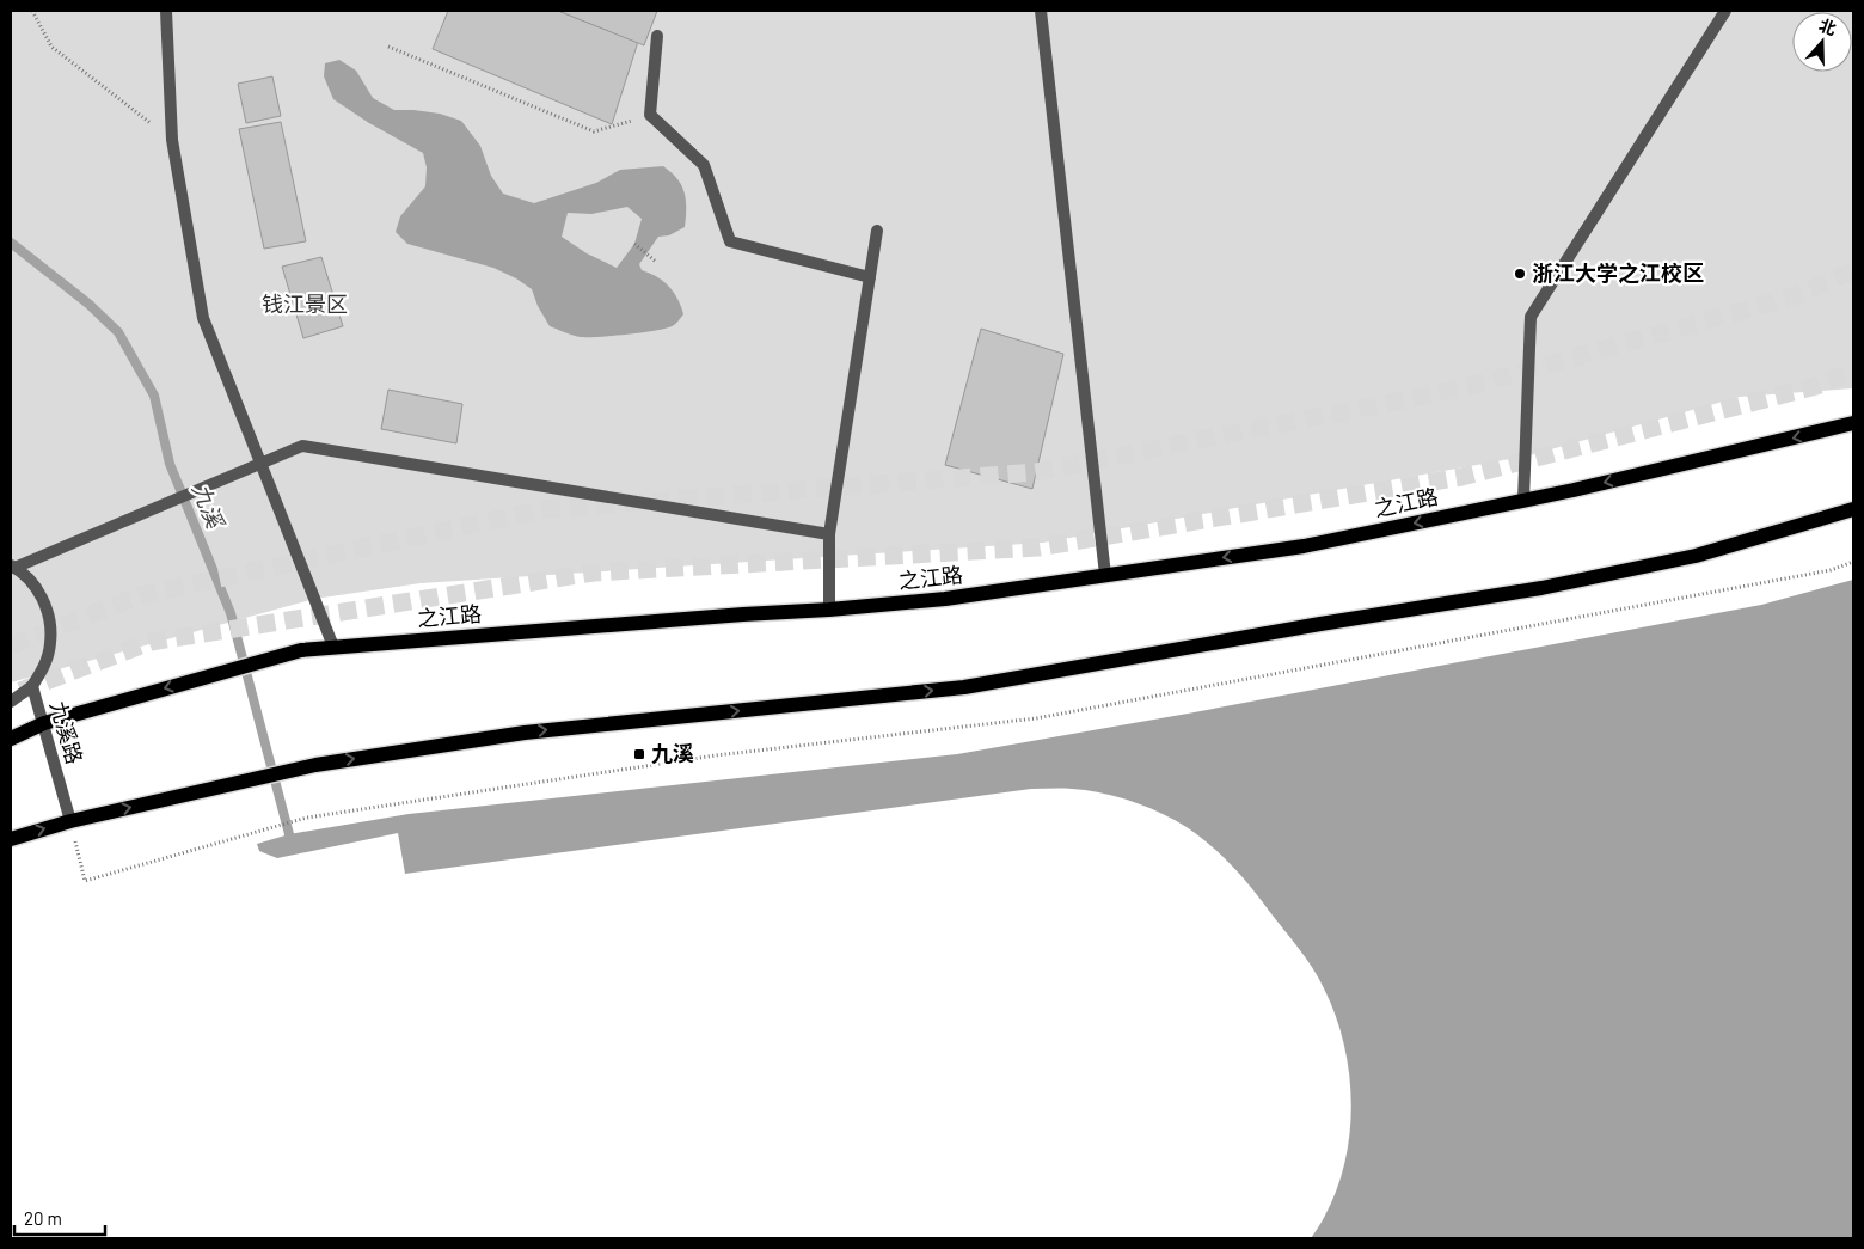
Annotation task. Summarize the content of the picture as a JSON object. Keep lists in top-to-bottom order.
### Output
{
  "streets": {
    "main road": ["之江路"],
    "street": ["九溪路"]
  },
  "crossings": [
    ["之江路", "九溪路"]
  ],
  "water": ["九溪"],
  "parks": ["钱江景区"],
  "places": {
    "other": ["浙江大学之江校区"],
    "transit": ["九溪"]
  },
  "scale_bar": "20 m",
  "north": "top"
}
